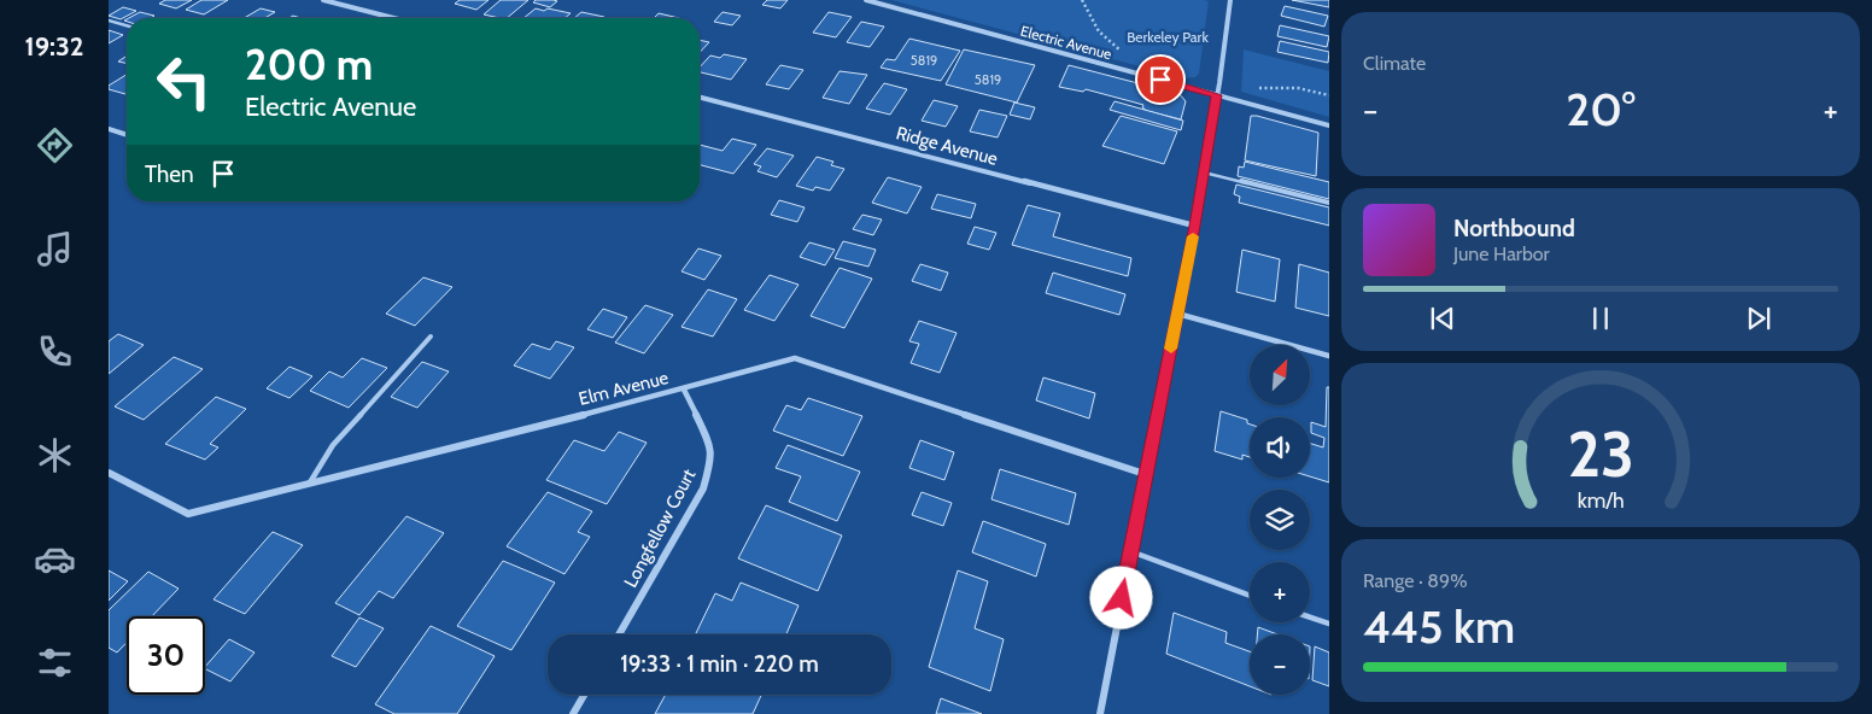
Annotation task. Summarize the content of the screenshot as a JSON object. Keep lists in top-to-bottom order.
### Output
{
  "streets": {
    "street": [
      "Electric Avenue",
      "Ridge Avenue",
      "Elm Avenue",
      "Longfellow Court"
    ]
  },
  "crossings": [
    ["Elm Avenue", "Longfellow Court"]
  ],
  "parks": ["Berkeley Park"],
  "house_numbers": ["5819", "5819"],
  "north": "top right",
  "page": {
    "tabs": "19:32",
    "tile": [
      "Climate",
      ["Range · 89%", "445 km"]
    ],
    "turn": ["200 m", "Electric Avenue"],
    "heat": ["−", "20°", "+"],
    "then": "Then",
    "song": ["Northbound", "June Harbor"],
    "map_buttons": ["+", "−"],
    "limit": "30",
    "trip": "19:33 · 1 min · 220 m",
    "gauge": ["23", "km/h"]
  }
}
